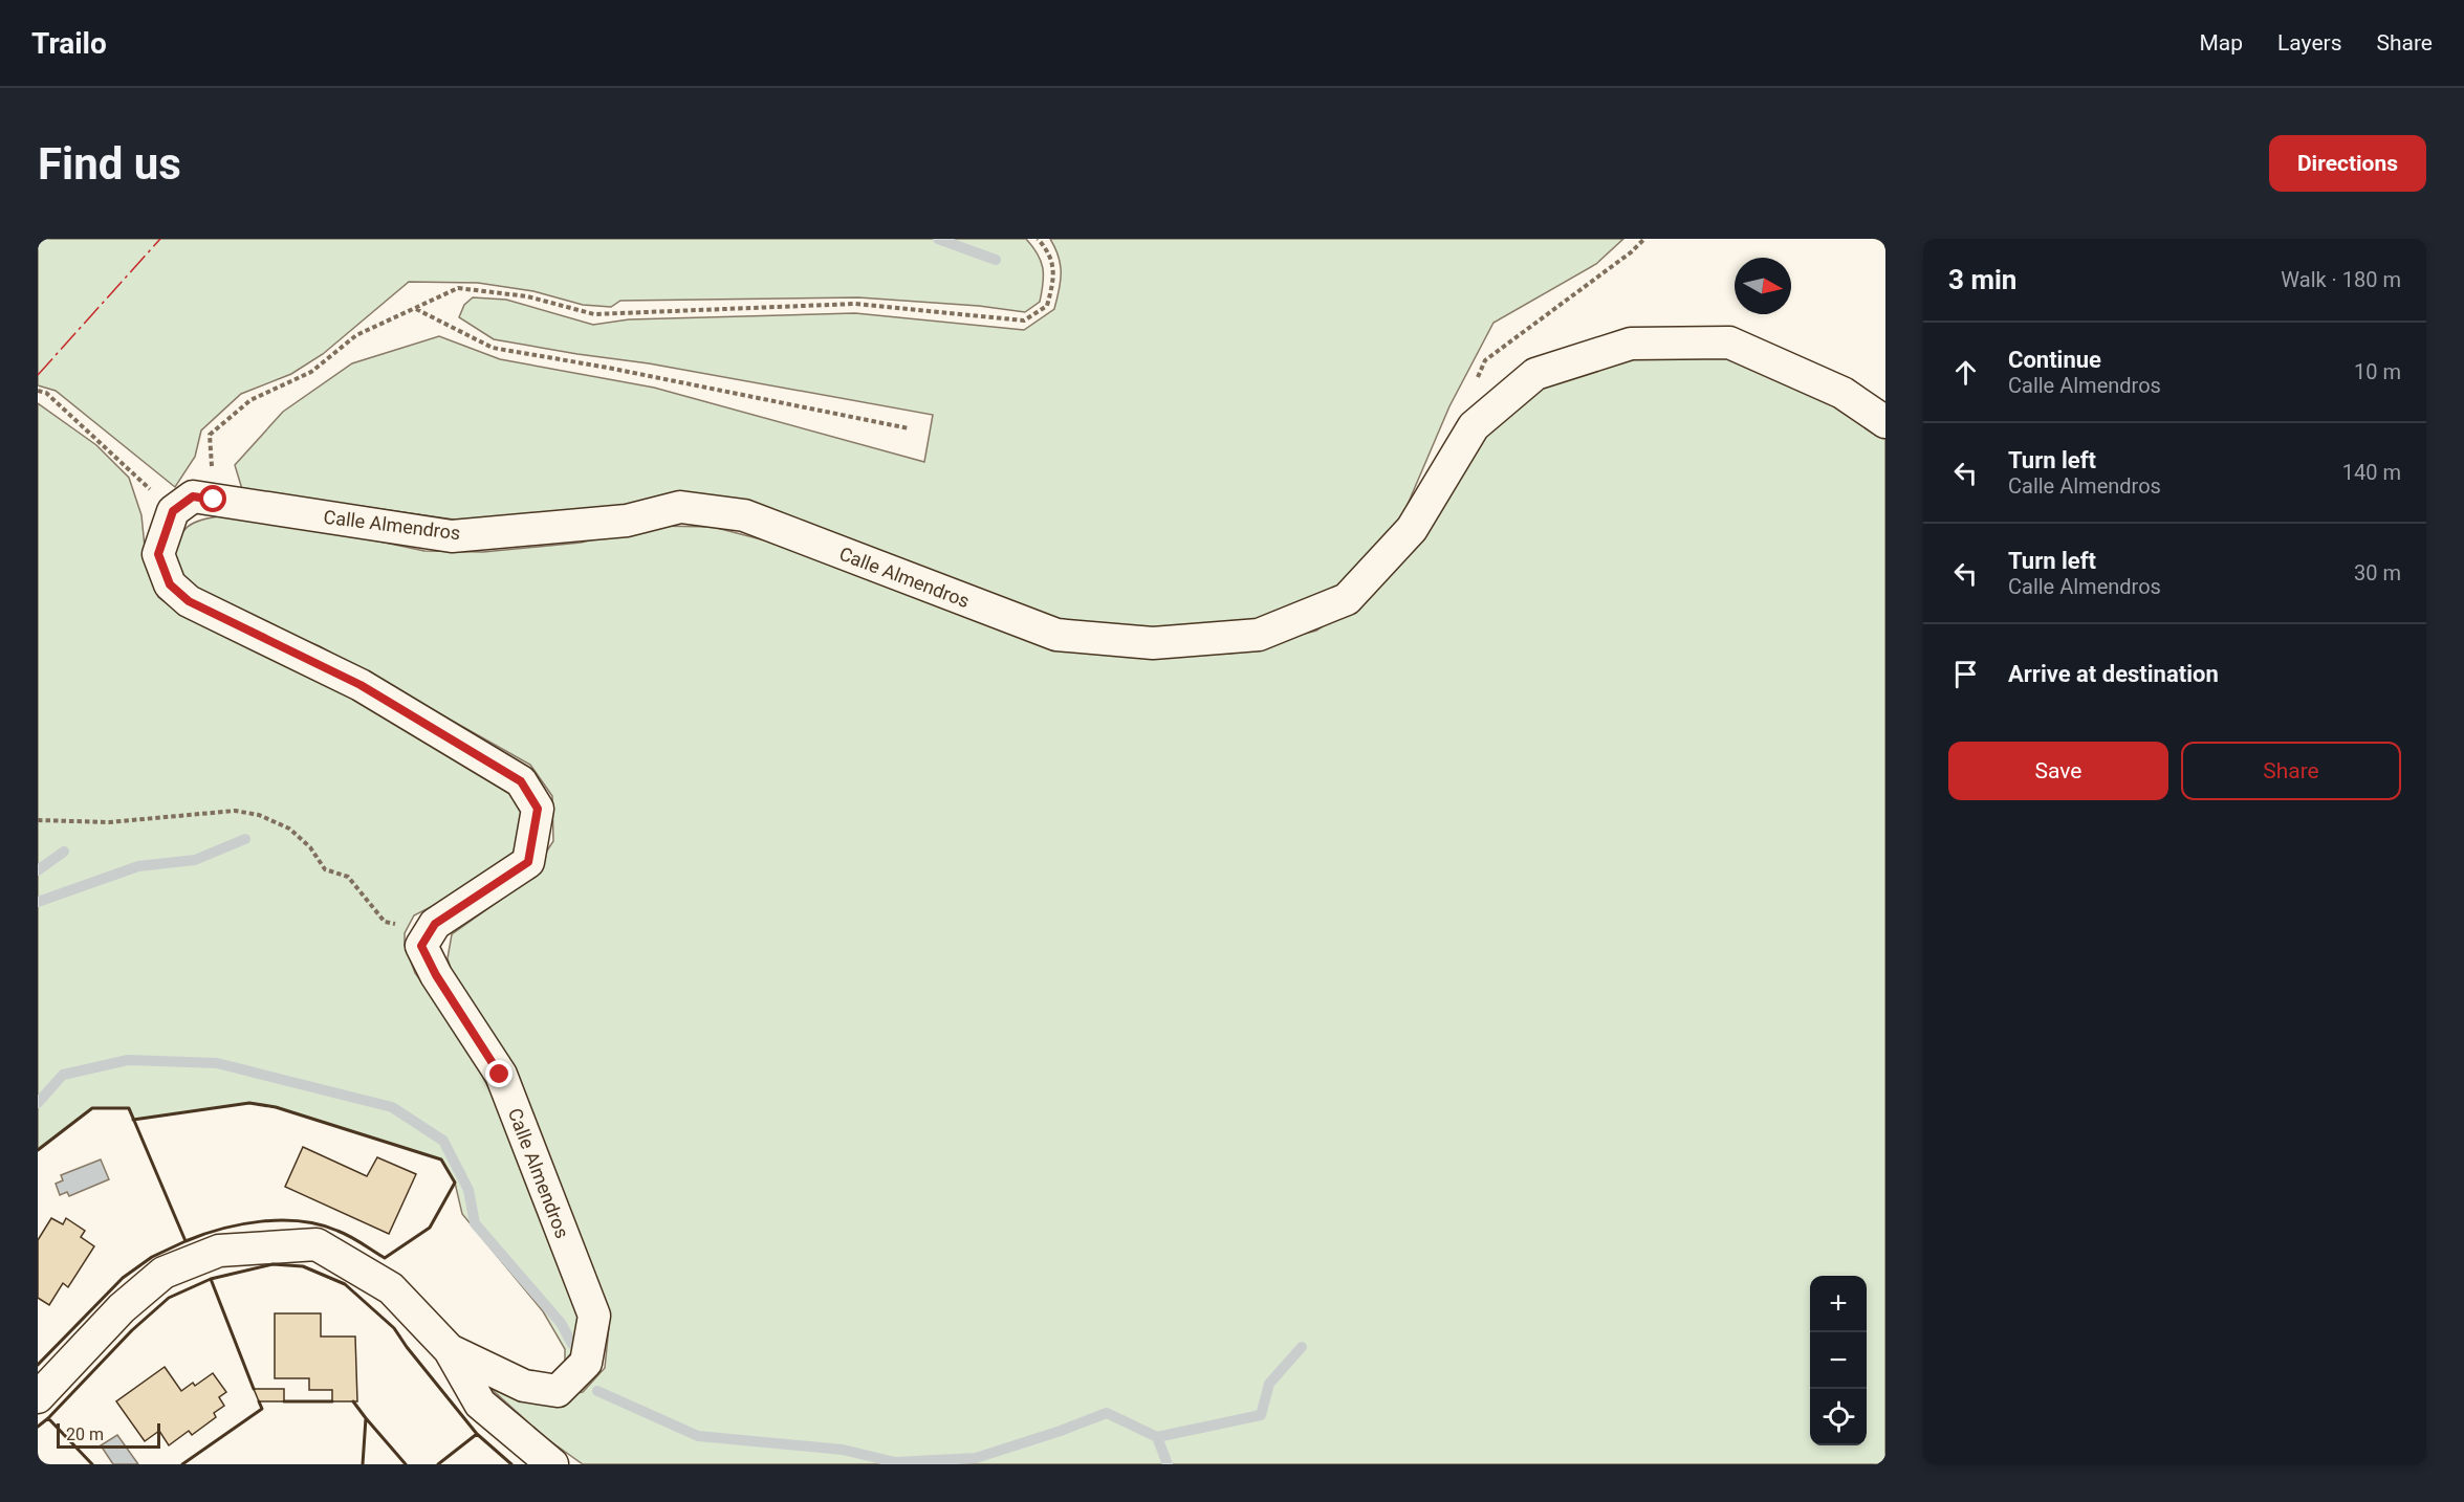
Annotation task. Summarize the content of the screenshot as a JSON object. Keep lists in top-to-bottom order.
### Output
{
  "streets": {
    "street": ["Calle Almendros"]
  },
  "scale_bar": "20 m",
  "north": "right",
  "page": {
    "header": "Trailo",
    "nav": ["Map", "Layers", "Share"],
    "buttons": [
      "Directions",
      ["Save", "Share"]
    ],
    "title": "Find us",
    "heading": ["3 min", "Walk · 180 m"],
    "list": [
      ["Continue", "Calle Almendros", "10 m"],
      ["Turn left", "Calle Almendros", "140 m"],
      ["Turn left", "Calle Almendros", "30 m"],
      "Arrive at destination"
    ],
    "map_buttons": ["+", "−"],
    "scale": "20 m"
  }
}
